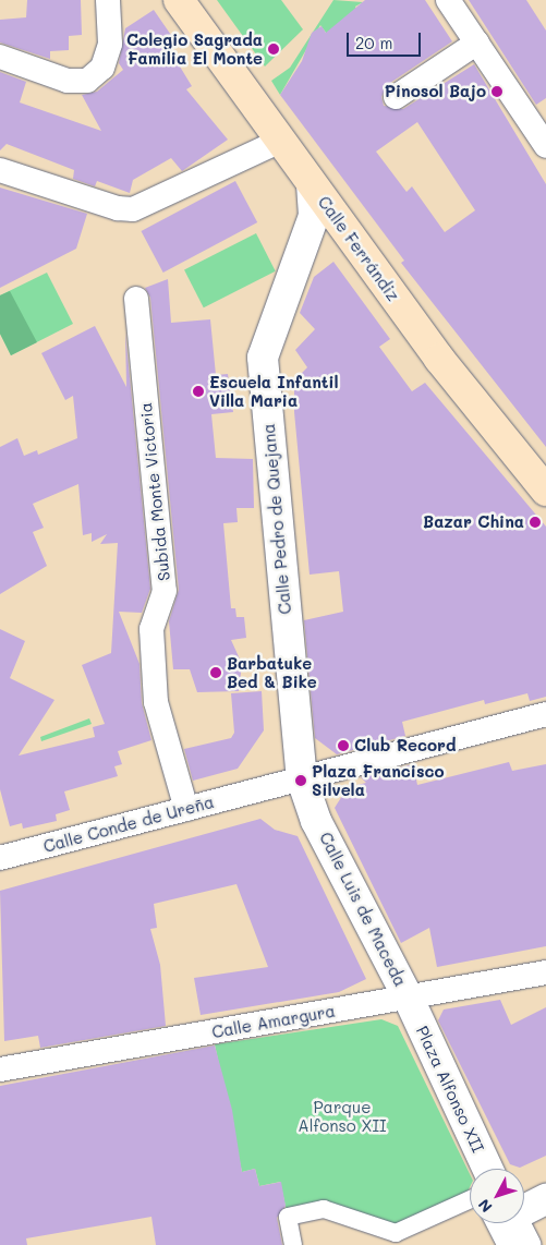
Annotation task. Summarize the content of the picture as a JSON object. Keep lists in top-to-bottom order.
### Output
{
  "streets": {
    "main road": ["Calle Ferrándiz"],
    "street": [
      "Subida Monte Victoria",
      "Calle Pedro de Quejana",
      "Calle Conde de Ureña",
      "Calle Luis de Maceda",
      "Calle Amargura",
      "Plaza Alfonso XII"
    ]
  },
  "crossings": [
    ["Calle Ferrándiz", "Calle Pedro de Quejana"],
    ["Subida Monte Victoria", "Calle Conde de Ureña"],
    ["Calle Pedro de Quejana", "Calle Conde de Ureña"],
    ["Calle Pedro de Quejana", "Calle Luis de Maceda"],
    ["Calle Conde de Ureña", "Calle Luis de Maceda"],
    ["Calle Luis de Maceda", "Calle Amargura"],
    ["Calle Luis de Maceda", "Plaza Alfonso XII"],
    ["Calle Amargura", "Plaza Alfonso XII"]
  ],
  "parks": ["Parque Alfonso XII"],
  "places": [
    "Colegio Sagrada Familia El Monte",
    "Pinosol Bajo",
    "Escuela Infantil Villa Maria",
    "Bazar China",
    "Barbatuke Bed & Bike",
    "Club Record",
    "Plaza Francisco Silvela"
  ],
  "scale_bar": "20 m",
  "north": "bottom left"
}
